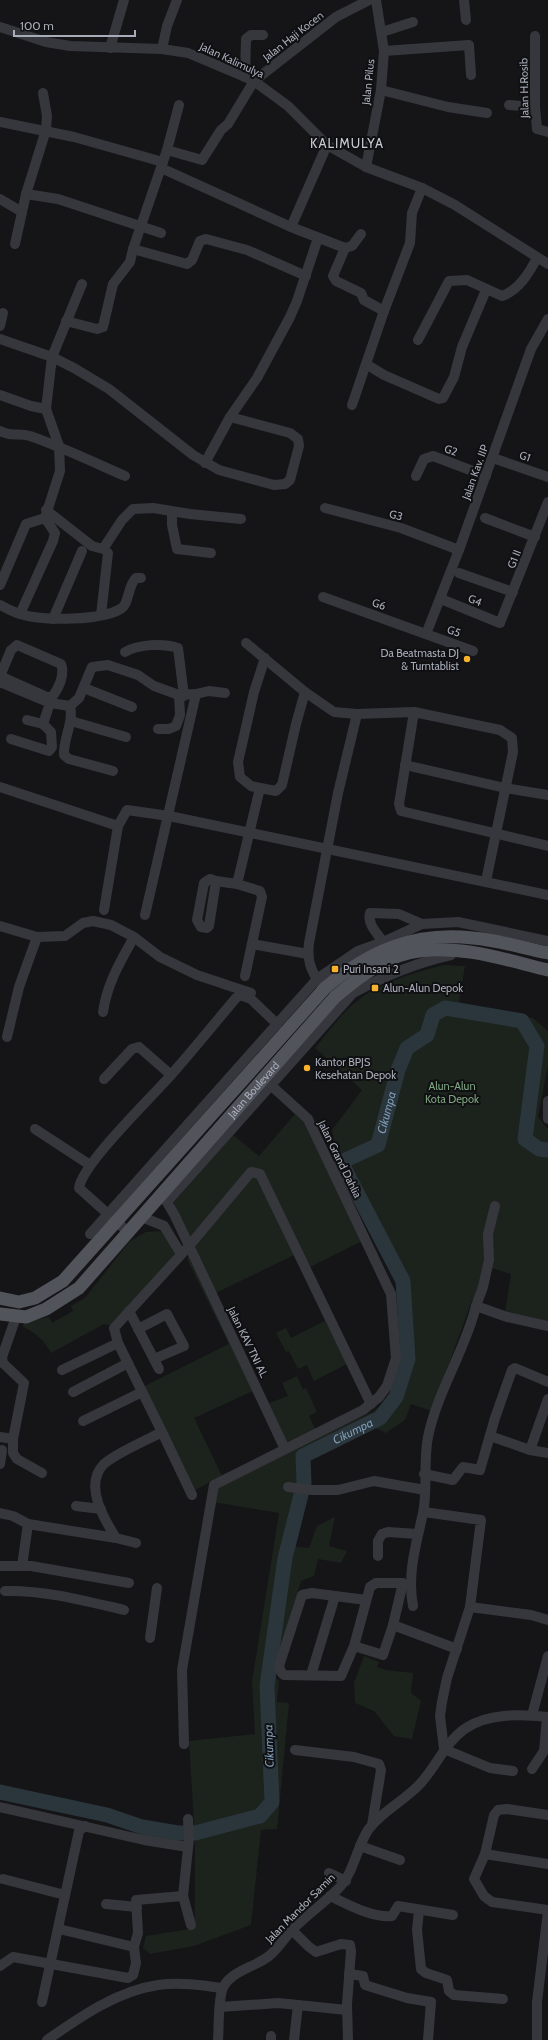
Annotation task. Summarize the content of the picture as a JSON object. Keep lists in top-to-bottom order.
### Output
{
  "streets": {
    "main road": ["Jalan Boulevard"],
    "street": [
      "Jalan Haji Kocen",
      "Jalan Kalimulya",
      "Jalan Pilus",
      "Jalan H.Rosib",
      "G2",
      "G1",
      "Jalan Kav. IIP",
      "G3",
      "G1 II",
      "G4",
      "G6",
      "G5",
      "Jalan Grand Dahlia",
      "Jalan KAV TNI AL",
      "Jalan Mandor Samin"
    ]
  },
  "crossings": [
    ["Jalan Haji Kocen", "Jalan Kalimulya"],
    ["Jalan Kalimulya", "Jalan Pilus"],
    ["G2", "Jalan Kav. IIP"],
    ["G1", "Jalan Kav. IIP"],
    ["Jalan Kav. IIP", "G3"],
    ["Jalan Kav. IIP", "G4"],
    ["Jalan Kav. IIP", "G6"],
    ["Jalan Kav. IIP", "G5"],
    ["G1 II", "G4"],
    ["G6", "G5"],
    ["Jalan Boulevard", "Jalan Grand Dahlia"],
    ["Jalan Boulevard", "Jalan KAV TNI AL"],
    ["Jalan Grand Dahlia", "Jalan KAV TNI AL"]
  ],
  "districts": ["KALIMULYA"],
  "water": ["Cikumpa"],
  "parks": ["Alun-Alun Kota Depok"],
  "places": {
    "other": ["Da Beatmasta DJ & Turntablist", "Kantor BPJS Kesehatan Depok"],
    "transit": ["Puri Insani 2", "Alun-Alun Depok"]
  },
  "scale_bar": "100 m"
}
